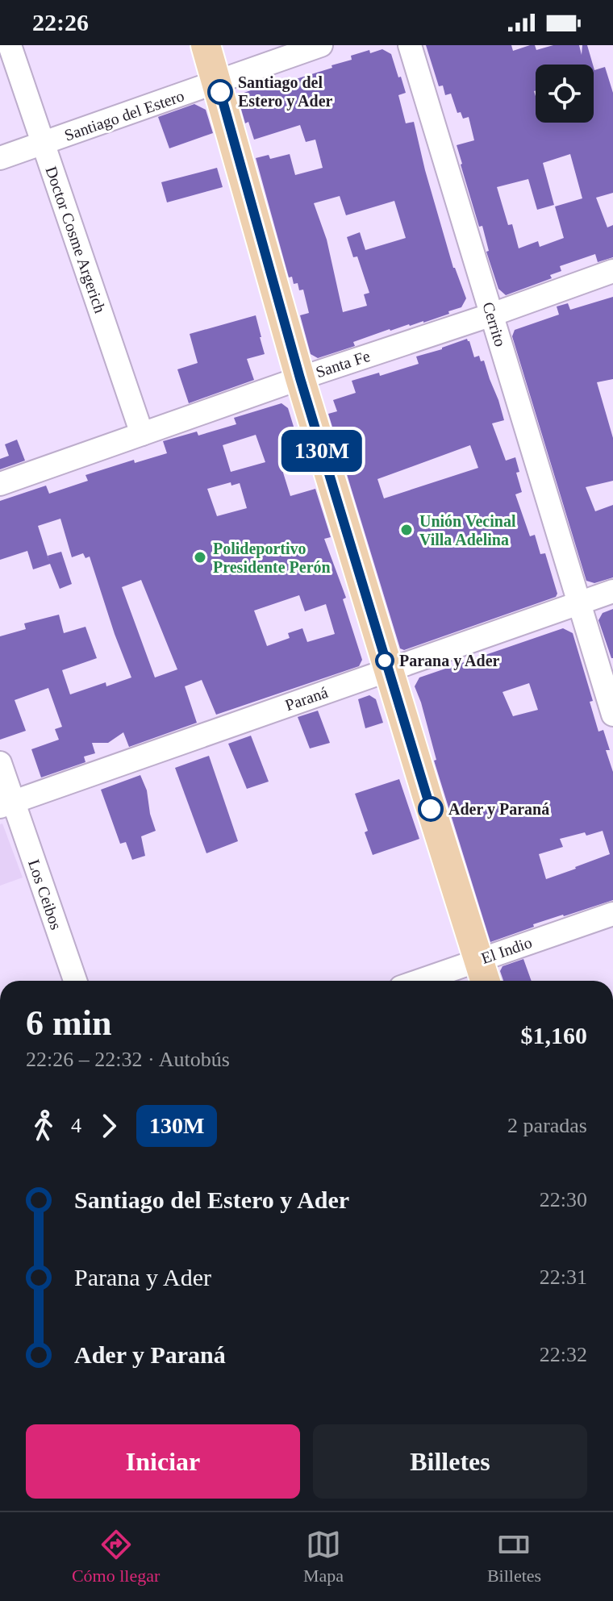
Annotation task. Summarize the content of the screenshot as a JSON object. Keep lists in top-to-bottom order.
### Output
{
  "streets": {
    "street": [
      "Santiago del Estero",
      "Doctor Cosme Argerich",
      "Cerrito",
      "Santa Fe",
      "Paraná",
      "Los Ceibos",
      "El Indio"
    ]
  },
  "crossings": [
    ["Santiago del Estero", "Doctor Cosme Argerich"],
    ["Doctor Cosme Argerich", "Santa Fe"],
    ["Cerrito", "Santa Fe"],
    ["Cerrito", "Paraná"],
    ["Paraná", "Los Ceibos"]
  ],
  "places": [
    "Santiago del Estero y Ader",
    "Unión Vecinal Villa Adelina",
    "Polideportivo Presidente Perón",
    "Parana y Ader",
    "Ader y Paraná"
  ],
  "lines": ["bus line 130M"],
  "page": {
    "status": "22:26",
    "on_map": "130M",
    "heading": ["6 min", "22:26 – 22:32 · Autobús", "$1,160"],
    "legs": ["4", "130M", "2 paradas"],
    "list": [
      {
        "name": "Santiago del Estero y Ader",
        "value": "22:30"
      },
      {
        "name": "Parana y Ader",
        "value": "22:31"
      },
      {
        "name": "Ader y Paraná",
        "value": "22:32"
      }
    ],
    "buttons": ["Iniciar", "Billetes"],
    "tabs": ["Cómo llegar", "Mapa", "Billetes"]
  }
}
